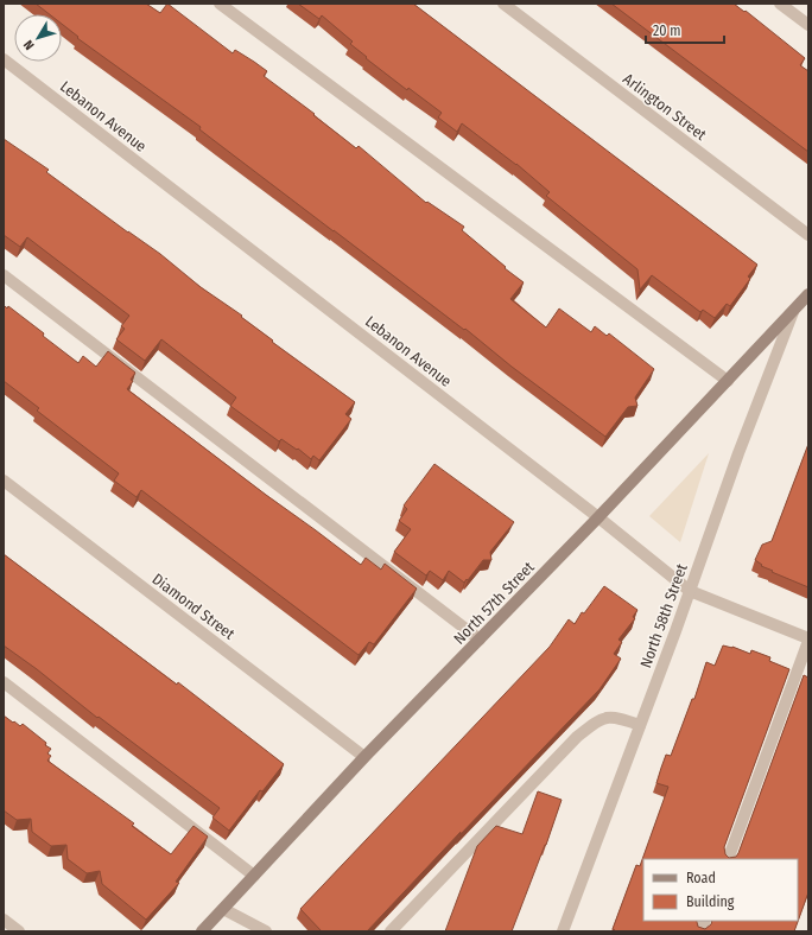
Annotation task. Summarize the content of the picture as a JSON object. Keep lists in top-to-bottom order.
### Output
{
  "streets": {
    "street": [
      "Arlington Street",
      "Lebanon Avenue",
      "North 57th Street",
      "Diamond Street",
      "North 58th Street"
    ]
  },
  "crossings": [
    ["Lebanon Avenue", "North 57th Street"],
    ["Lebanon Avenue", "North 58th Street"],
    ["North 57th Street", "Diamond Street"],
    ["North 57th Street", "North 58th Street"]
  ],
  "legend": ["Road", "Building"],
  "scale_bar": "20 m",
  "north": "bottom left"
}
